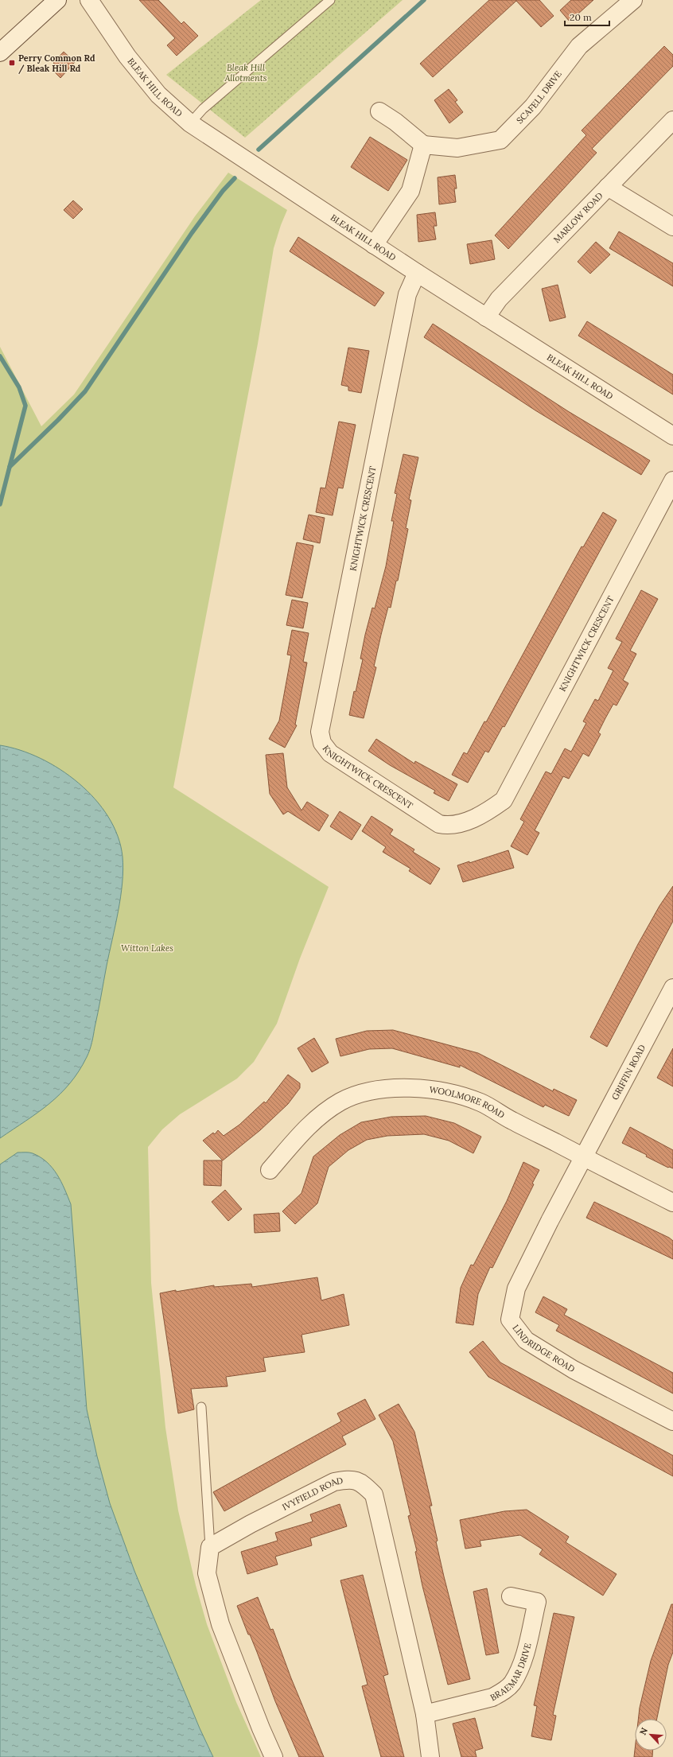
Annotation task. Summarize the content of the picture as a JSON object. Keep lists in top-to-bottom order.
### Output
{
  "streets": {
    "street": [
      "BLEAK HILL ROAD",
      "SCAFELL DRIVE",
      "MARLOW ROAD",
      "KNIGHTWICK CRESCENT",
      "GRIFFIN ROAD",
      "WOOLMORE ROAD",
      "LINDRIDGE ROAD",
      "IVYFIELD ROAD",
      "BRAEMAR DRIVE"
    ]
  },
  "crossings": [
    ["BLEAK HILL ROAD", "MARLOW ROAD"],
    ["BLEAK HILL ROAD", "KNIGHTWICK CRESCENT"],
    ["GRIFFIN ROAD", "WOOLMORE ROAD"],
    ["GRIFFIN ROAD", "LINDRIDGE ROAD"],
    ["WOOLMORE ROAD", "LINDRIDGE ROAD"],
    ["IVYFIELD ROAD", "BRAEMAR DRIVE"]
  ],
  "parks": ["Bleak Hill Allotments", "Witton Lakes"],
  "places": {
    "transit": ["Perry Common Rd / Bleak Hill Rd"]
  },
  "scale_bar": "20 m",
  "north": "top left"
}
